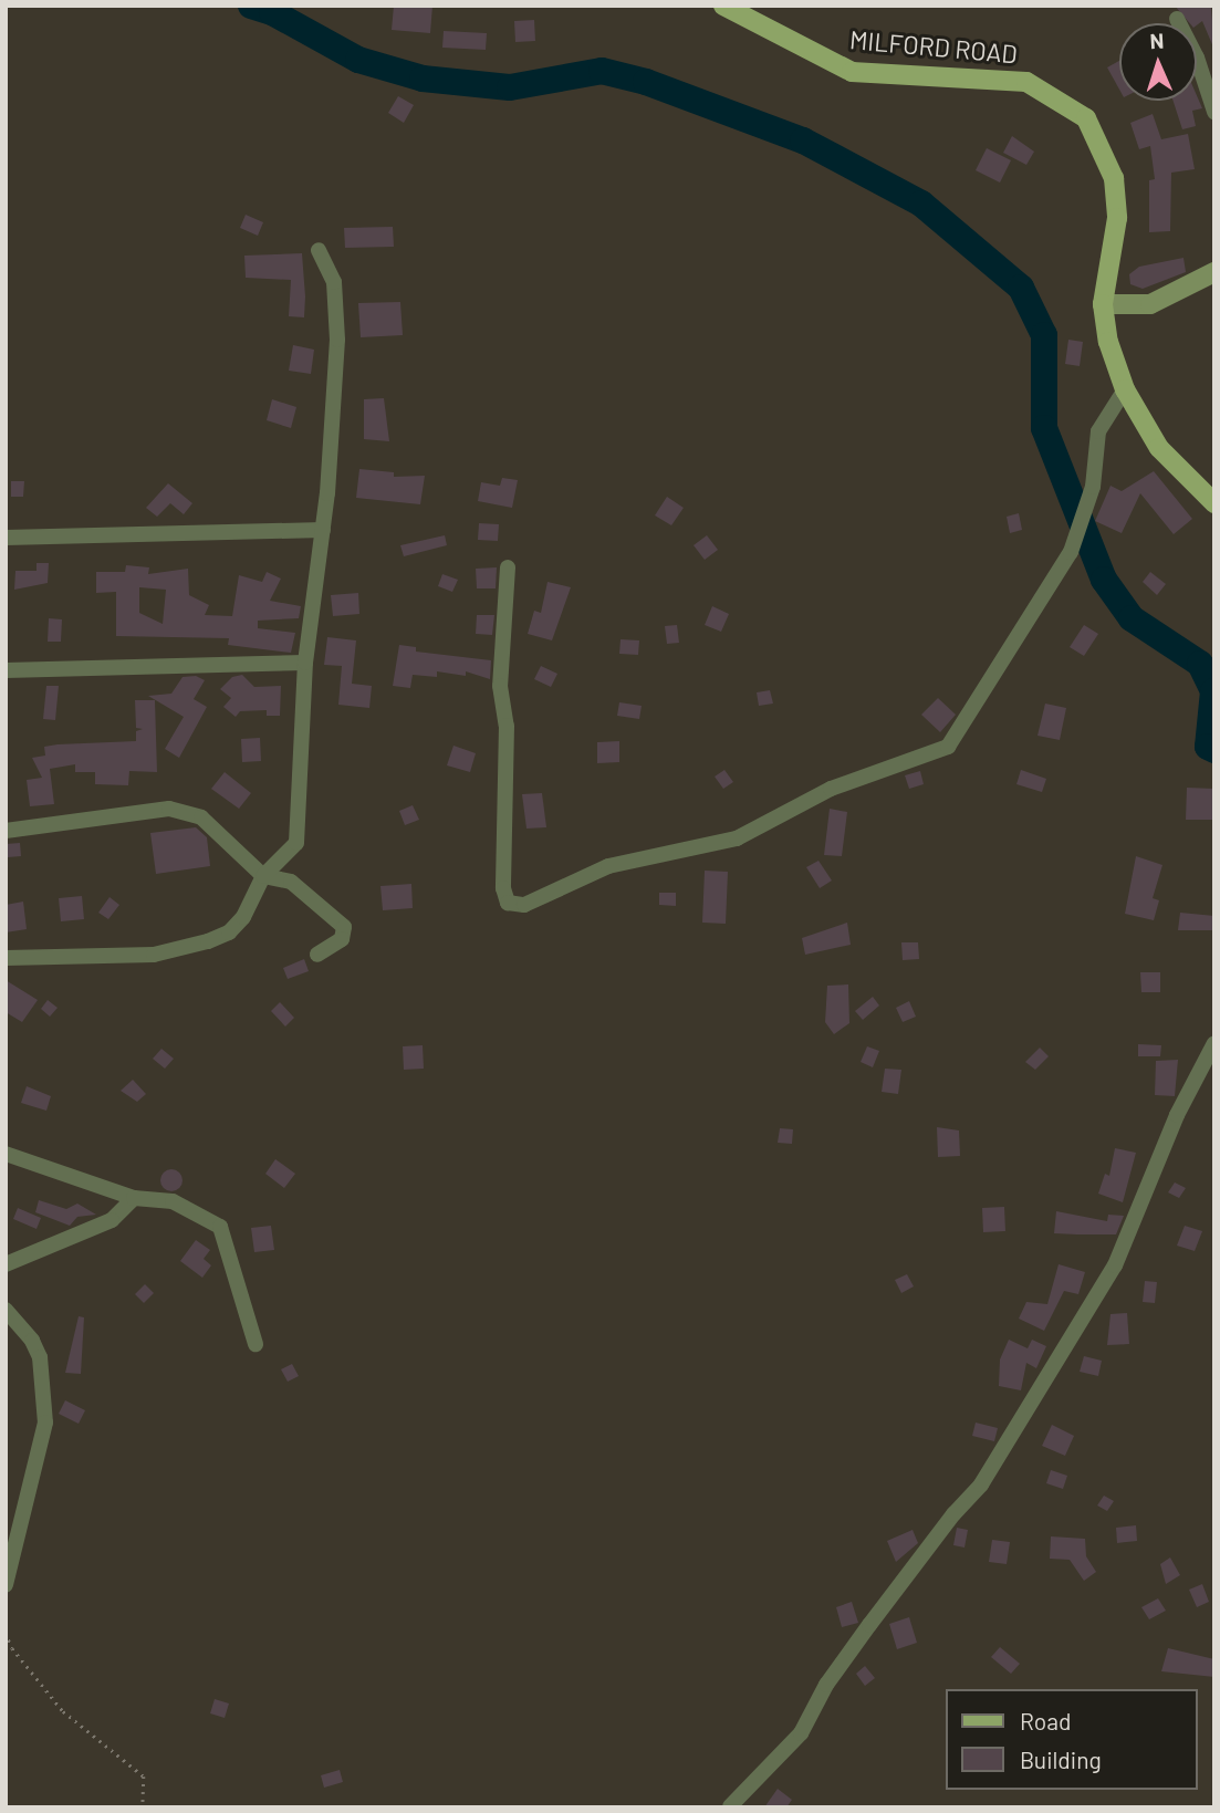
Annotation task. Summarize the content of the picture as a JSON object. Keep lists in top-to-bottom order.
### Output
{
  "streets": {
    "main road": ["MILFORD ROAD"]
  },
  "legend": ["Road", "Building"],
  "north": "top"
}
